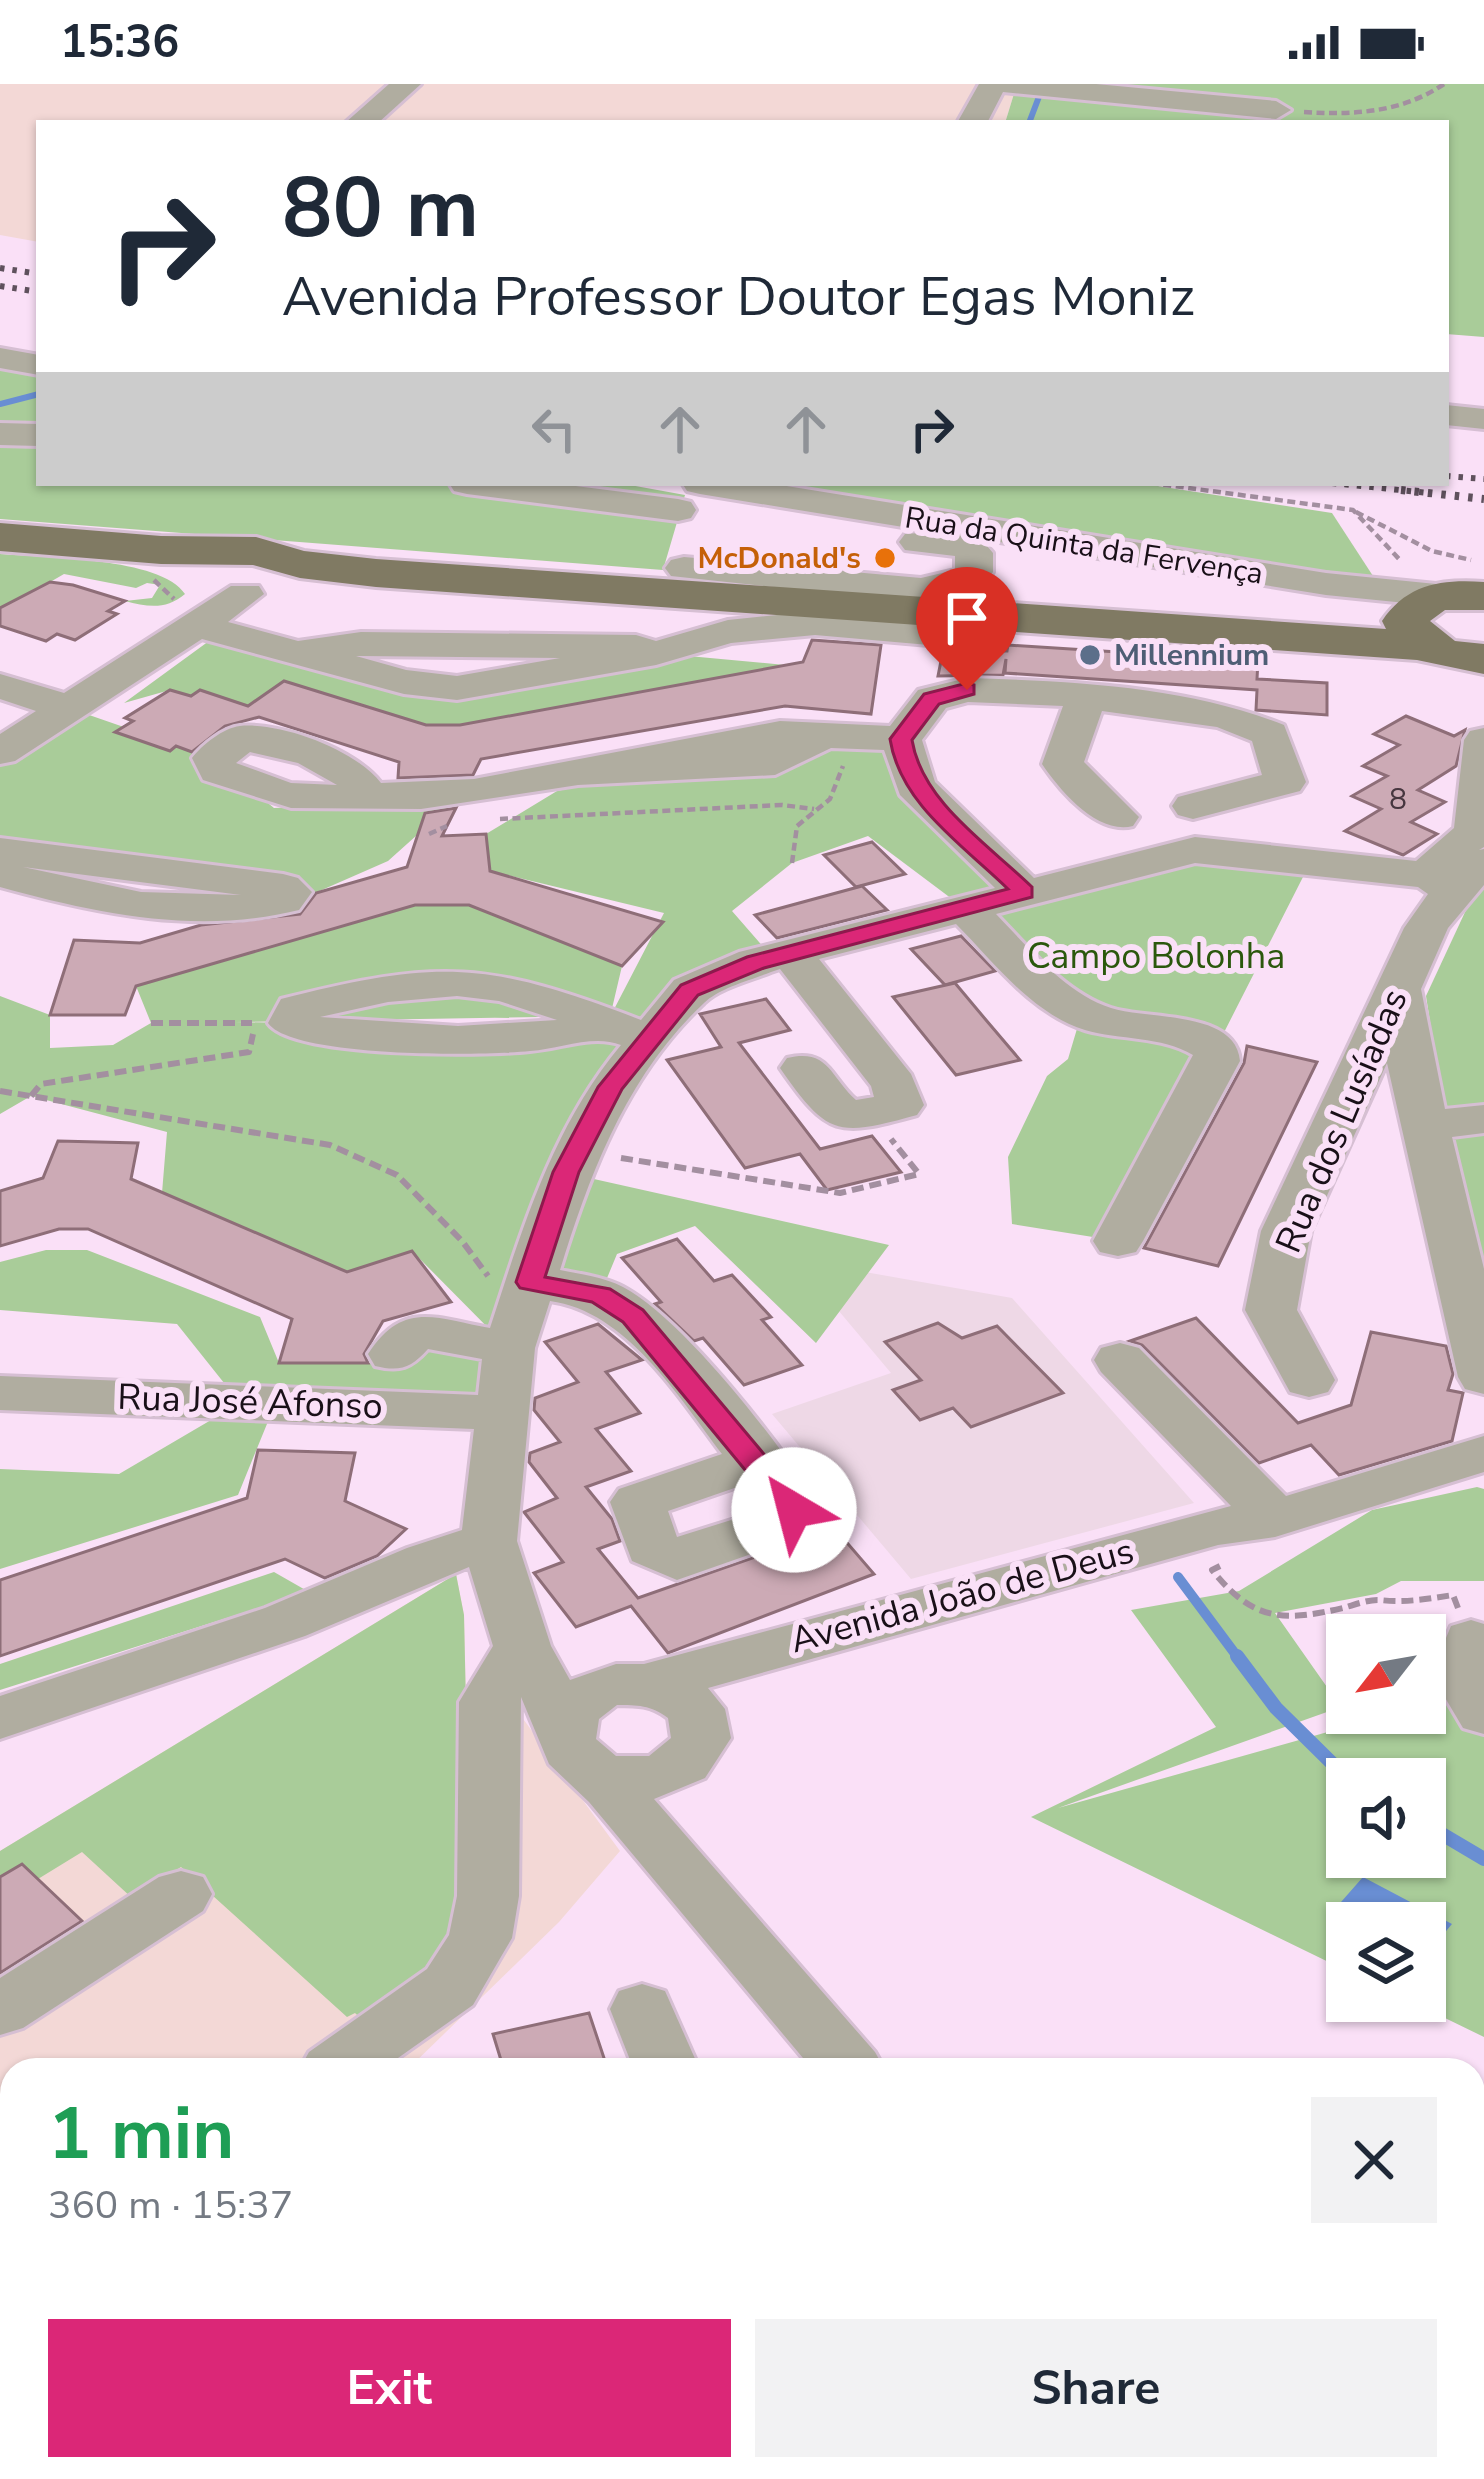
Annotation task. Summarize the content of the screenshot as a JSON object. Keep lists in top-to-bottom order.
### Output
{
  "streets": {
    "street": [
      "Rua da Quinta da Fervença",
      "Rua dos Lusíadas",
      "Rua José Afonso",
      "Avenida João de Deus"
    ]
  },
  "parks": ["Campo Bolonha"],
  "places": ["McDonald's", "Millennium"],
  "house_numbers": ["8"],
  "north": "bottom left",
  "page": {
    "status": "15:36",
    "turn": ["80 m", "Avenida Professor Doutor Egas Moniz"],
    "heading": ["1 min", "360 m · 15:37"],
    "buttons": ["Exit", "Share"]
  }
}
